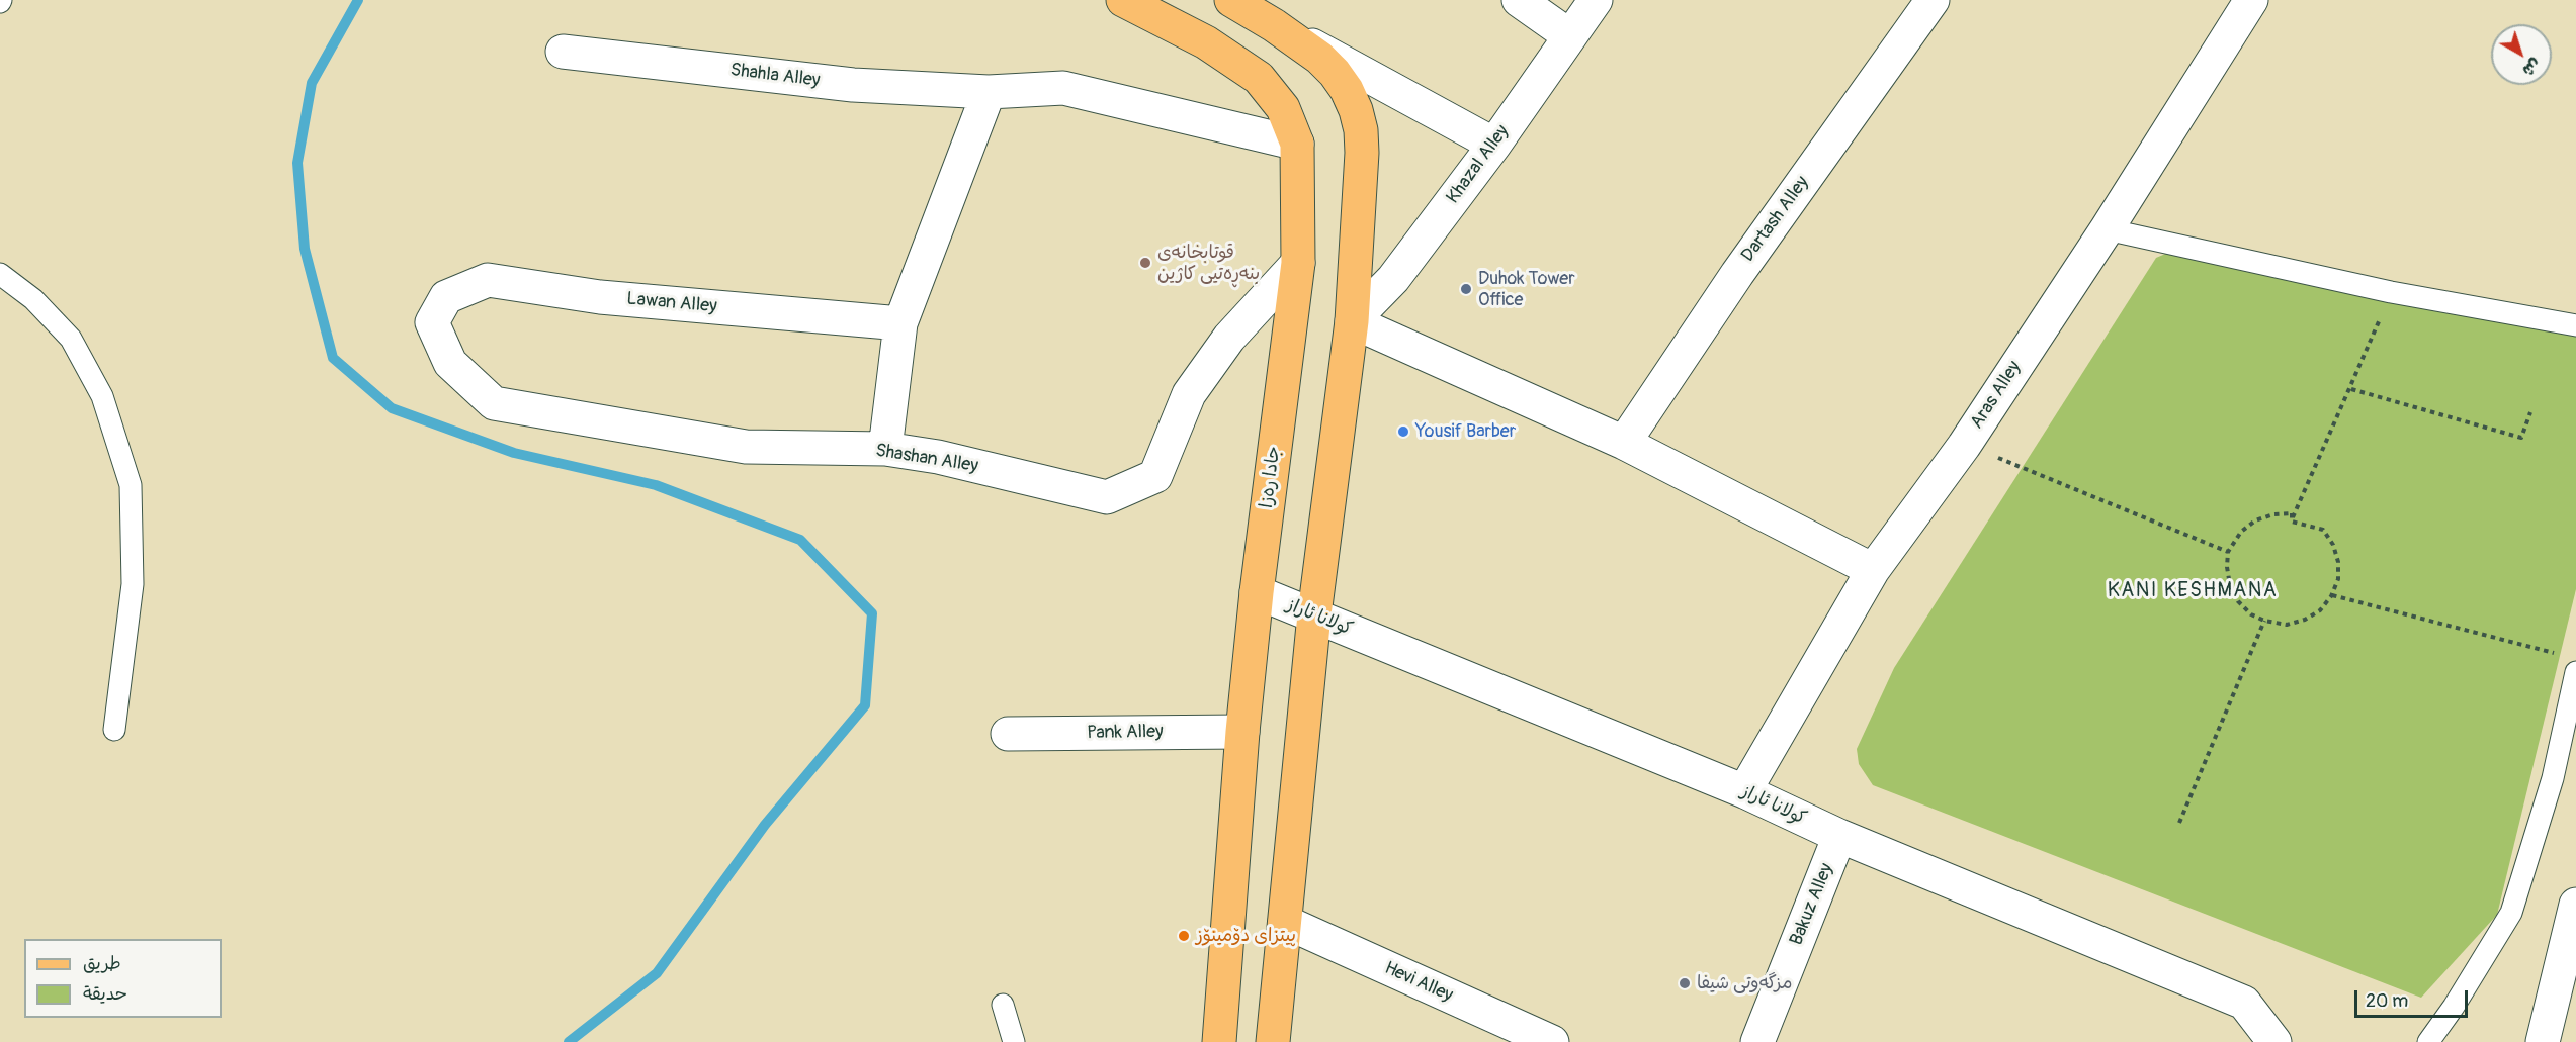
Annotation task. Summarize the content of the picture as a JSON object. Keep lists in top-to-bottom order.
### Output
{
  "streets": {
    "main road": ["جادا ره‌زا"],
    "street": [
      "Shahla Alley",
      "Khazal Alley",
      "Dartash Alley",
      "Lawan Alley",
      "Aras Alley",
      "Shashan Alley",
      "کولانا ئاراز",
      "Pank Alley",
      "Bakuz Alley",
      "Hevi Alley"
    ]
  },
  "crossings": [
    ["Shahla Alley", "جادا ره‌زا"],
    ["Lawan Alley", "Shashan Alley"],
    ["Aras Alley", "کولانا ئاراز"],
    ["Shashan Alley", "جادا ره‌زا"],
    ["جادا ره‌زا", "کولانا ئاراز"],
    ["جادا ره‌زا", "Pank Alley"],
    ["کولانا ئاراز", "Bakuz Alley"]
  ],
  "districts": ["KANI KESHMANA"],
  "places": [
    "قوتابخانەی بنەڕەتیی کاژین",
    "Duhok Tower Office",
    "Yousif Barber",
    "پیتزای دۆمینۆز",
    "مزگەوتی شیفا"
  ],
  "legend": ["طريق", "حديقة"],
  "scale_bar": "20 m",
  "north": "bottom right"
}
